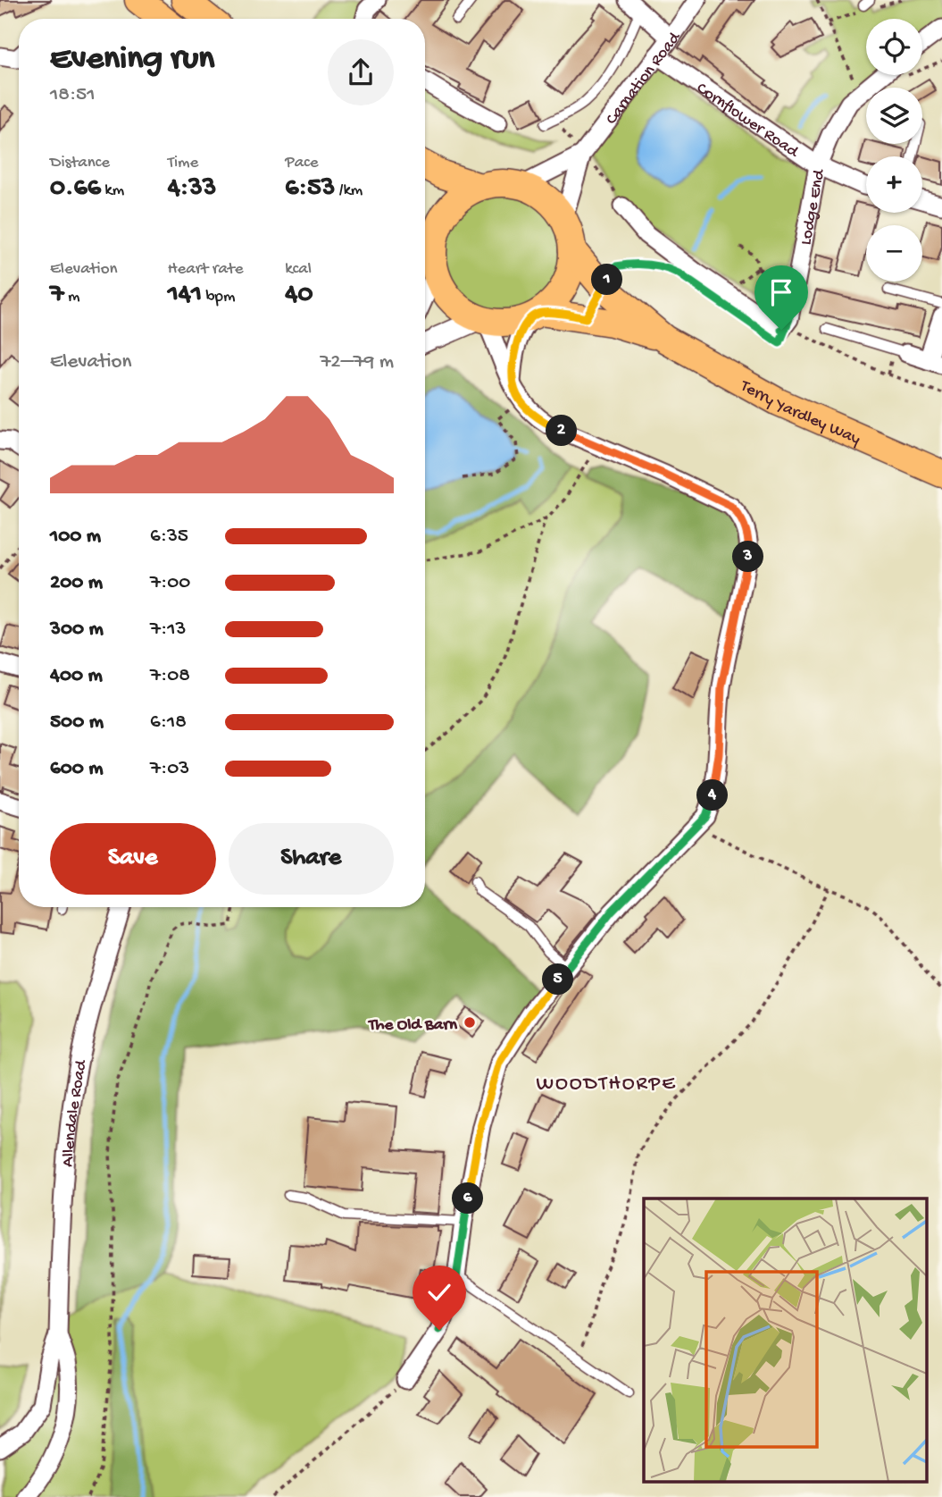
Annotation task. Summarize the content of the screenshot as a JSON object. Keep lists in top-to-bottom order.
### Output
{
  "streets": {
    "main road": ["Terry Yardley Way"],
    "street": [
      "Carnation Road",
      "Cornflower Road",
      "Lodge End",
      "Allendale Road"
    ]
  },
  "crossings": [
    ["Carnation Road", "Cornflower Road"],
    ["Carnation Road", "Terry Yardley Way"],
    ["Cornflower Road", "Lodge End"]
  ],
  "districts": ["WOODTHORPE"],
  "places": ["The Old Barn"],
  "page": {
    "map_buttons": ["+", "−"],
    "heading": ["Evening run", "18:51"],
    "stats": [
      ["Distance", "0.66 km"],
      ["Time", "4:33"],
      ["Pace", "6:53 /km"],
      ["Elevation", "7 m"],
      ["Heart rate", "141 bpm"],
      ["kcal", "40"]
    ],
    "pins": [
      "1",
      "2",
      "3",
      "4",
      "5",
      "6"
    ],
    "chart": ["Elevation", "72–79 m"],
    "list": [
      {
        "name": "100 m",
        "note": "6:35"
      },
      {
        "name": "200 m",
        "note": "7:00"
      },
      {
        "name": "300 m",
        "note": "7:13"
      },
      {
        "name": "400 m",
        "note": "7:08"
      },
      {
        "name": "500 m",
        "note": "6:18"
      },
      {
        "name": "600 m",
        "note": "7:03"
      }
    ],
    "buttons": ["Save", "Share"]
  }
}
